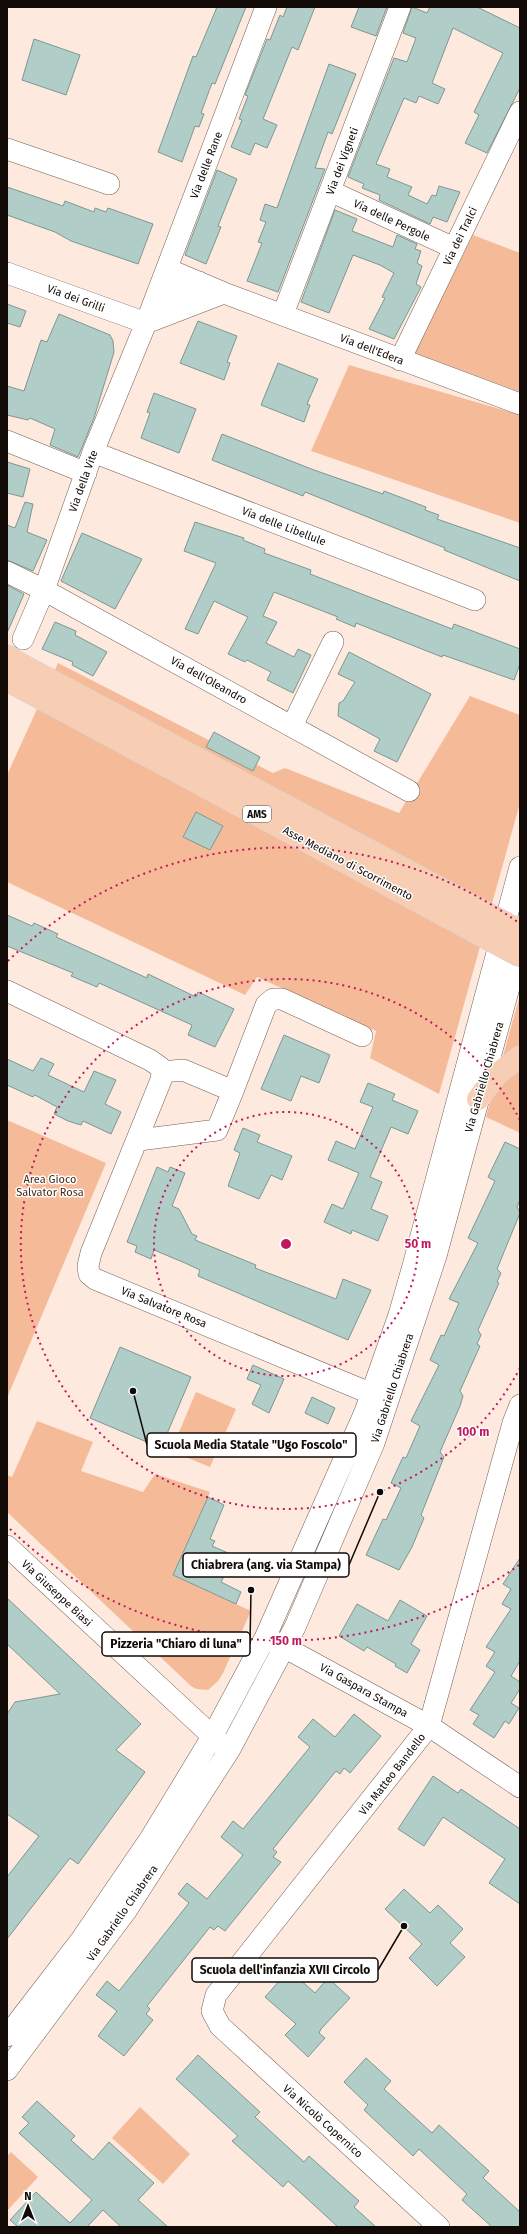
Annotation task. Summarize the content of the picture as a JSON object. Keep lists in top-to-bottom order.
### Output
{
  "streets": {
    "highway": ["AMS", "Asse Mediano di Scorrimento"],
    "street": [
      "Via dei Vigneti",
      "Via delle Rane",
      "Via delle Pergole",
      "Via dei Tralci",
      "Via dei Grilli",
      "Via dell'Edera",
      "Via della Vite",
      "Via delle Libellule",
      "Via dell'Oleandro",
      "Via Gabriello Chiabrera",
      "Via Salvatore Rosa",
      "Via Giuseppe Biasi",
      "Via Gaspara Stampa",
      "Via Matteo Bandello",
      "Via Nicolò Copernico"
    ]
  },
  "crossings": [
    ["Via dei Vigneti", "Via delle Pergole"],
    ["Via dei Vigneti", "Via dell'Edera"],
    ["Via delle Rane", "Via dei Grilli"],
    ["Via delle Rane", "Via dell'Edera"],
    ["Via delle Rane", "Via della Vite"],
    ["Via delle Pergole", "Via dei Tralci"],
    ["Via dei Tralci", "Via dell'Edera"],
    ["Via dei Grilli", "Via della Vite"],
    ["Via della Vite", "Via delle Libellule"],
    ["Via della Vite", "Via dell'Oleandro"],
    ["Via Gabriello Chiabrera", "Via Salvatore Rosa"],
    ["Via Gabriello Chiabrera", "Via Giuseppe Biasi"],
    ["Via Gabriello Chiabrera", "Via Gaspara Stampa"],
    ["Via Gaspara Stampa", "Via Matteo Bandello"],
    ["Via Matteo Bandello", "Via Nicolò Copernico"]
  ],
  "parks": ["Area Gioco Salvator Rosa"],
  "places": [
    "Scuola Media Statale \"Ugo Foscolo\"",
    "Chiabrera (ang. via Stampa)",
    "Pizzeria \"Chiaro di luna\"",
    "Scuola dell'infanzia XVII Circolo"
  ],
  "north": "top",
  "rings": ["50 m", "100 m", "150 m"]
}
